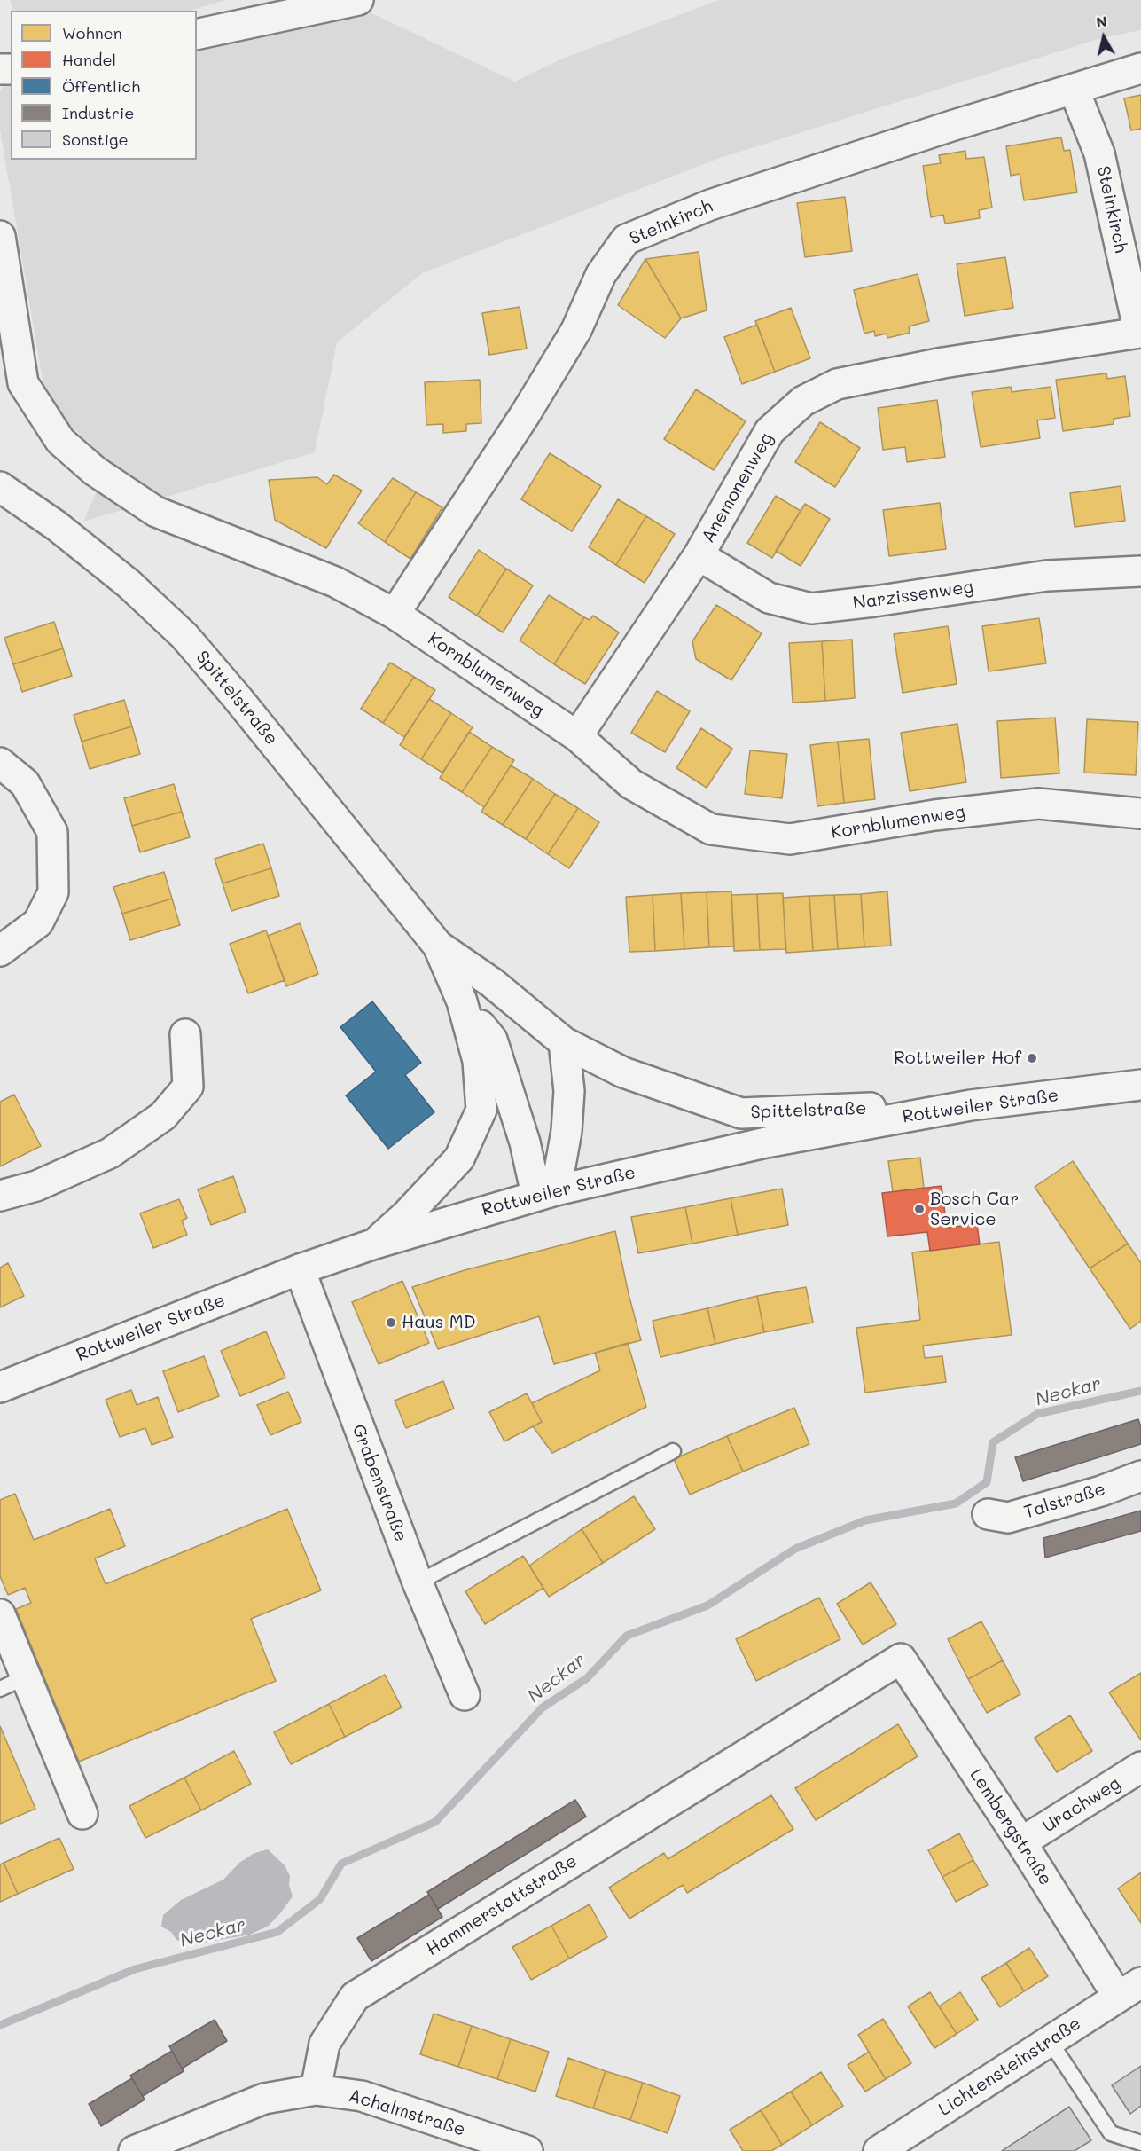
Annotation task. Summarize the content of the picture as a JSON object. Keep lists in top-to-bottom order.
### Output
{
  "streets": {
    "street": [
      "Steinkirch",
      "Anemonenweg",
      "Narzissenweg",
      "Kornblumenweg",
      "Spittelstraße",
      "Rottweiler Straße",
      "Grabenstraße",
      "Talstraße",
      "Urachweg",
      "Lembergstraße",
      "Hammerstattstraße",
      "Lichtensteinstraße",
      "Achalmstraße"
    ]
  },
  "crossings": [
    ["Steinkirch", "Anemonenweg"],
    ["Steinkirch", "Kornblumenweg"],
    ["Anemonenweg", "Narzissenweg"],
    ["Anemonenweg", "Kornblumenweg"],
    ["Spittelstraße", "Rottweiler Straße"],
    ["Rottweiler Straße", "Grabenstraße"],
    ["Urachweg", "Lembergstraße"],
    ["Lembergstraße", "Hammerstattstraße"],
    ["Lembergstraße", "Lichtensteinstraße"],
    ["Hammerstattstraße", "Achalmstraße"]
  ],
  "water": ["Neckar"],
  "places": ["Rottweiler Hof", "Bosch Car Service", "Haus MD"],
  "legend": [
    "Wohnen",
    "Handel",
    "Öffentlich",
    "Industrie",
    "Sonstige"
  ],
  "north": "top"
}
